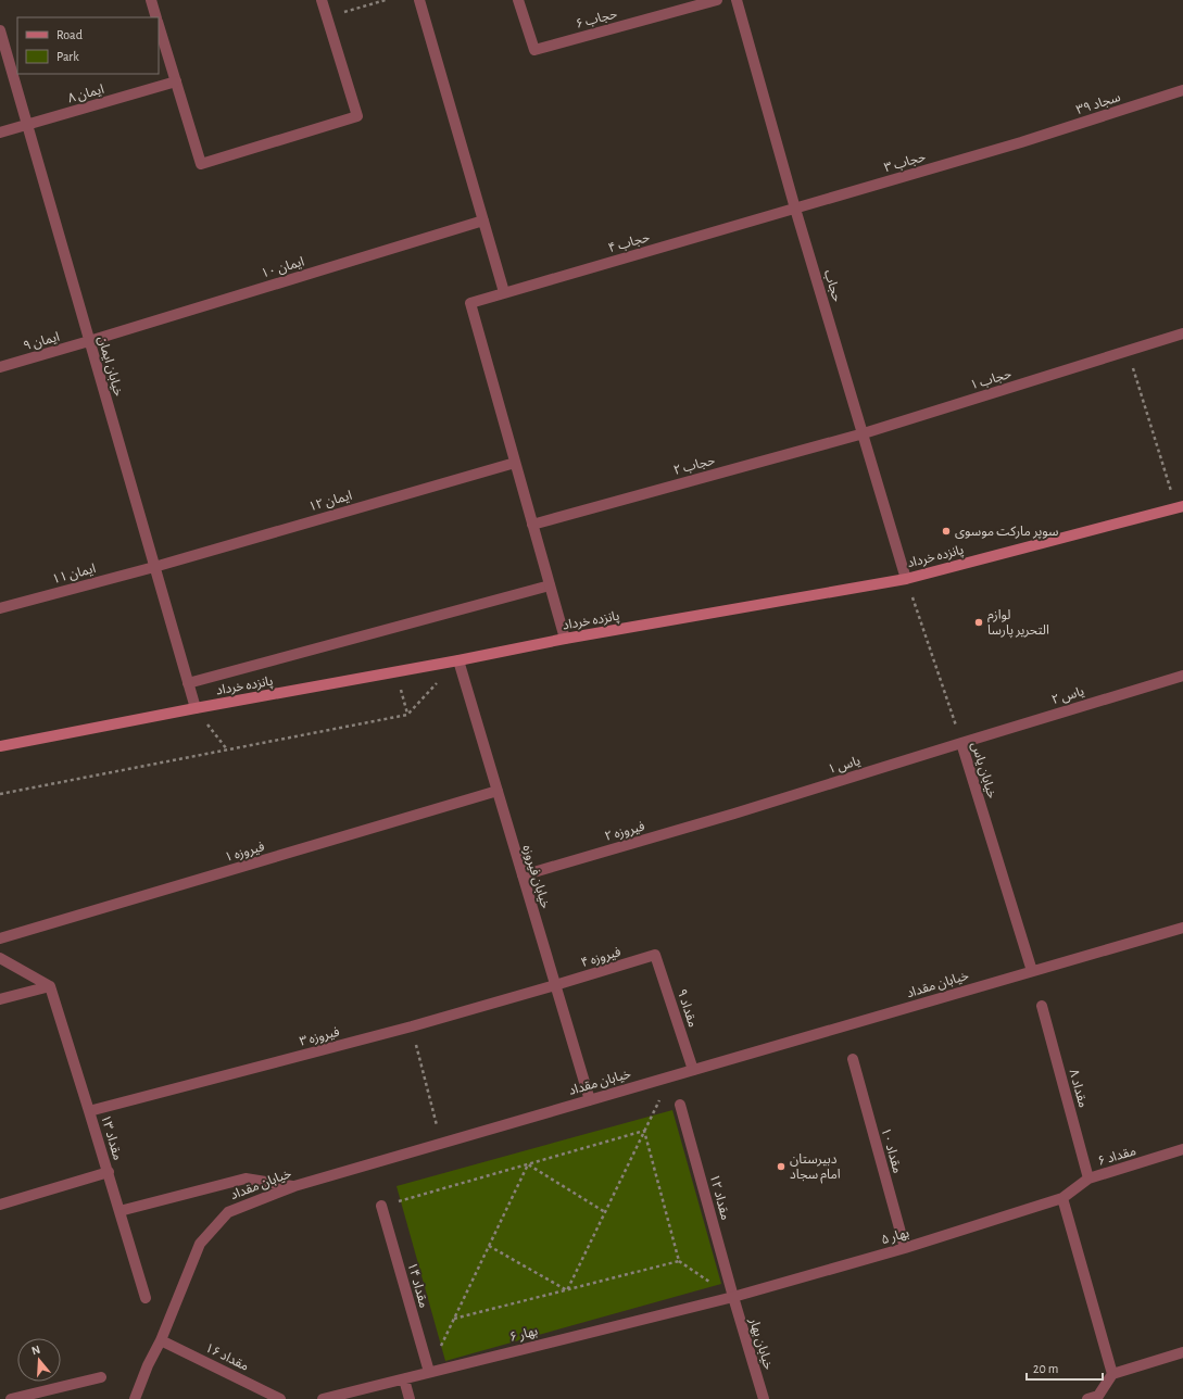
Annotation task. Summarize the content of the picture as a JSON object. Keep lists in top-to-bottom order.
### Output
{
  "streets": {
    "street": [
      "حجاب ۶",
      "ایمان ۸",
      "سجاد ۳۹",
      "حجاب ۳",
      "حجاب ۴",
      "ایمان ۱۰",
      "حجاب",
      "ایمان ۹",
      "خیابان ایمان",
      "حجاب ۱",
      "حجاب ۲",
      "ایمان ۱۲",
      "پانزده خرداد",
      "ایمان ۱۱",
      "یاس ۲",
      "یاس ۱",
      "خیابان یاس",
      "فیروزه ۲",
      "فیروزه ۱",
      "خیابان فیروزه",
      "فیروزه ۴",
      "خیابان مقداد",
      "مقداد ۹",
      "فیروزه ۳",
      "مقداد ۸",
      "مقداد ۱۳",
      "مقداد ۱۰",
      "مقداد ۶",
      "مقداد ۱۲",
      "بهار ۵",
      "مقداد ۱۴",
      "بهار ۶",
      "خیابان بهار",
      "مقداد ۱۶"
    ]
  },
  "crossings": [
    ["ایمان ۸", "خیابان ایمان"],
    ["سجاد ۳۹", "حجاب ۳"],
    ["حجاب ۳", "حجاب ۴"],
    ["حجاب ۳", "حجاب"],
    ["حجاب ۴", "حجاب"],
    ["حجاب ۴", "ایمان ۱۲"],
    ["ایمان ۱۰", "ایمان ۹"],
    ["ایمان ۱۰", "خیابان ایمان"],
    ["حجاب", "حجاب ۱"],
    ["حجاب", "حجاب ۲"],
    ["حجاب", "پانزده خرداد"],
    ["حجاب", "خیابان یاس"],
    ["ایمان ۹", "خیابان ایمان"],
    ["خیابان ایمان", "ایمان ۱۲"],
    ["خیابان ایمان", "پانزده خرداد"],
    ["خیابان ایمان", "ایمان ۱۱"],
    ["حجاب ۱", "حجاب ۲"],
    ["ایمان ۱۲", "ایمان ۱۱"],
    ["پانزده خرداد", "خیابان یاس"],
    ["پانزده خرداد", "خیابان فیروزه"],
    ["یاس ۲", "یاس ۱"],
    ["یاس ۲", "خیابان یاس"],
    ["یاس ۱", "خیابان یاس"],
    ["یاس ۱", "فیروزه ۲"],
    ["خیابان یاس", "خیابان مقداد"],
    ["فیروزه ۲", "خیابان فیروزه"],
    ["فیروزه ۱", "خیابان فیروزه"],
    ["خیابان فیروزه", "فیروزه ۴"],
    ["خیابان فیروزه", "خیابان مقداد"],
    ["خیابان فیروزه", "فیروزه ۳"],
    ["فیروزه ۴", "مقداد ۹"],
    ["فیروزه ۴", "فیروزه ۳"],
    ["خیابان مقداد", "مقداد ۹"],
    ["خیابان مقداد", "مقداد ۱۶"],
    ["فیروزه ۳", "مقداد ۱۳"],
    ["مقداد ۸", "مقداد ۶"],
    ["مقداد ۱۰", "بهار ۵"],
    ["مقداد ۶", "بهار ۵"],
    ["مقداد ۱۲", "بهار ۵"],
    ["مقداد ۱۲", "بهار ۶"],
    ["مقداد ۱۲", "خیابان بهار"],
    ["بهار ۵", "بهار ۶"],
    ["بهار ۵", "خیابان بهار"],
    ["مقداد ۱۴", "بهار ۶"],
    ["بهار ۶", "خیابان بهار"]
  ],
  "places": ["سوپر مارکت موسوی", "لوازم التحریر پارسا", "دبیرستان امام سجاد"],
  "legend": ["Road", "Park"],
  "scale_bar": "20 m",
  "north": "top"
}
